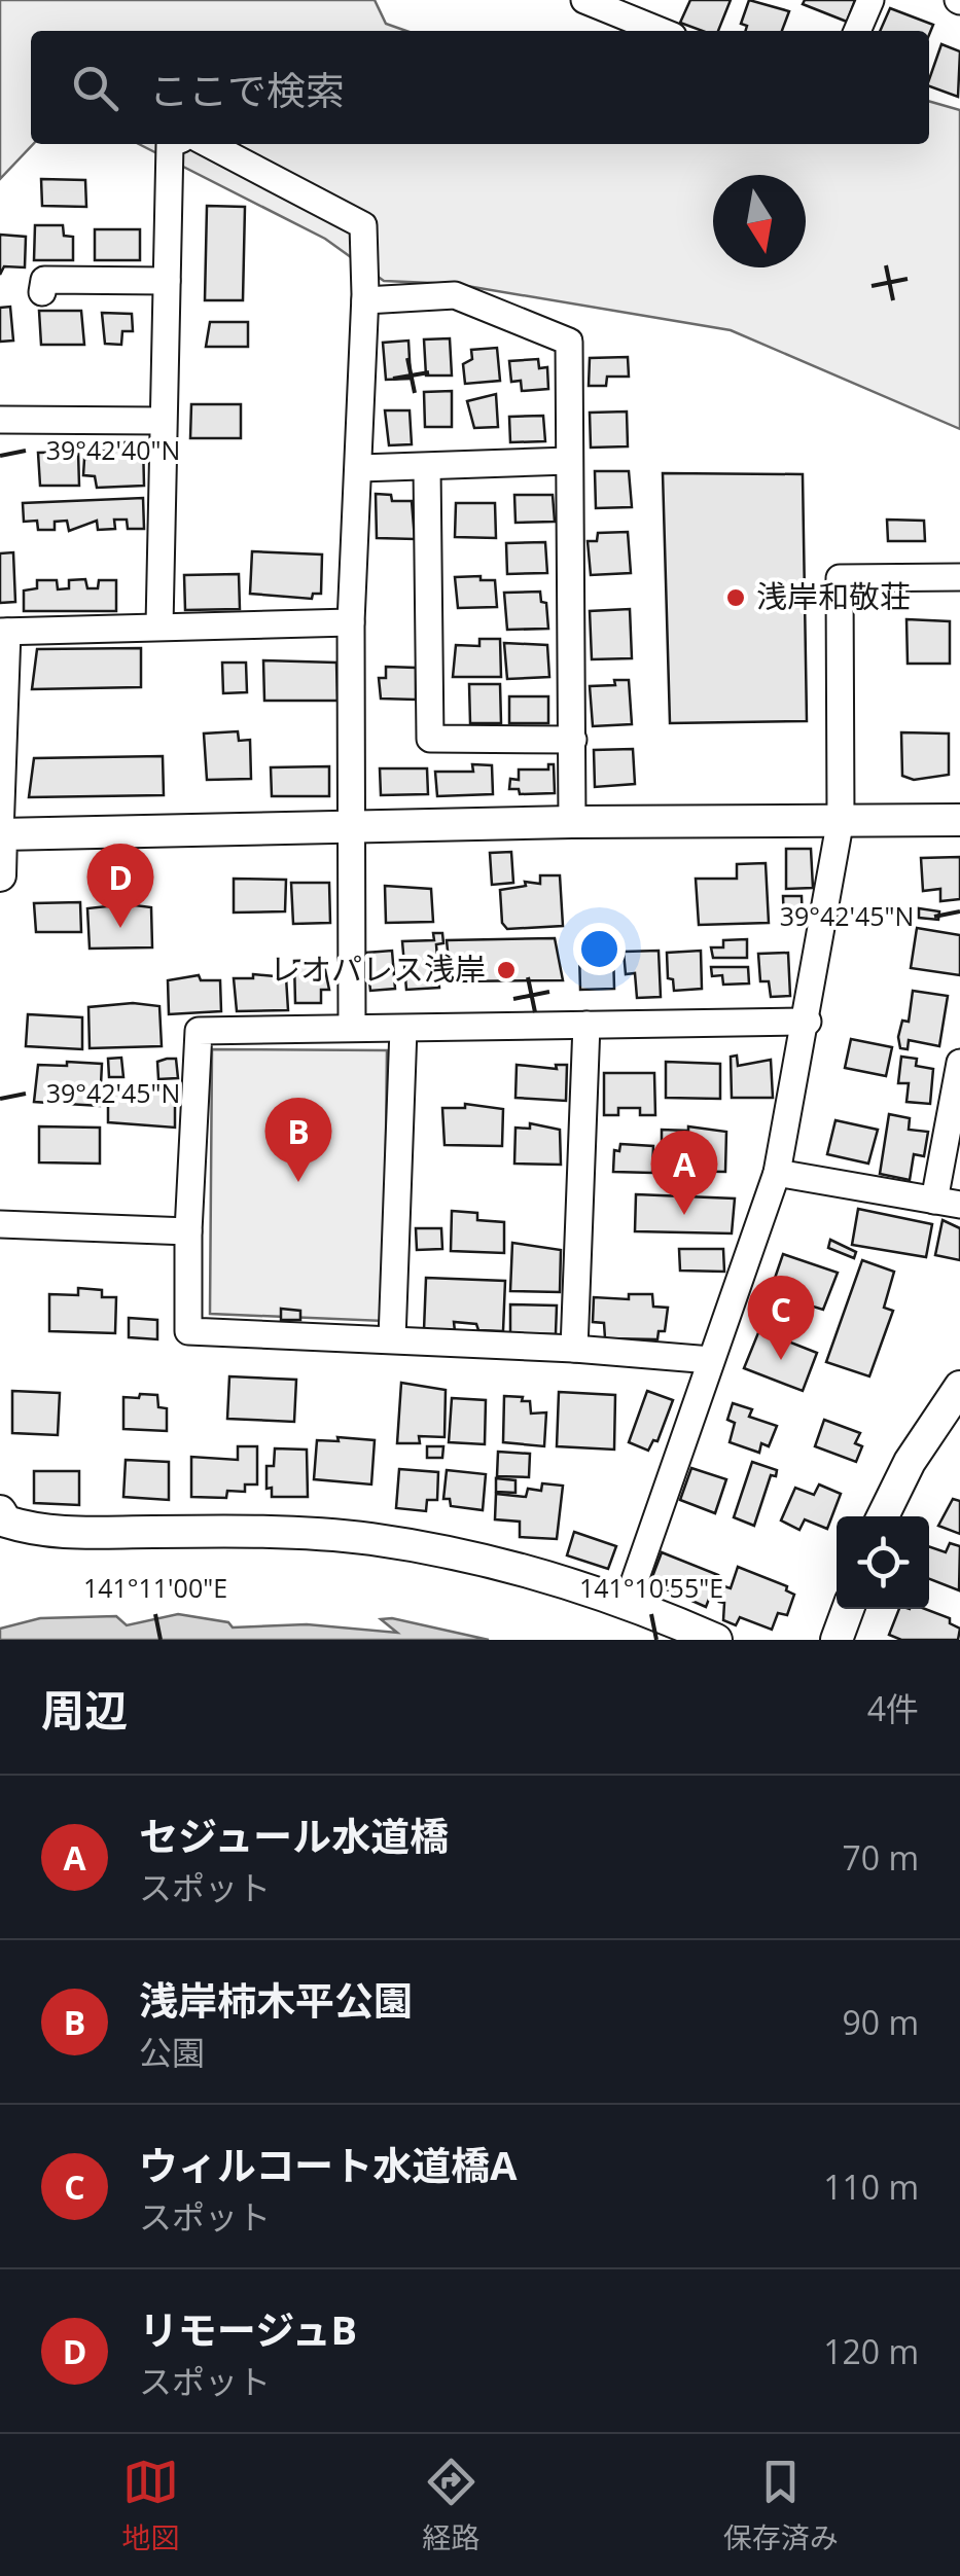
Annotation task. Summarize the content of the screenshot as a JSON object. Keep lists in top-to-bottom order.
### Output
{
  "places": ["浅岸和敬荘", "レオパレス浅岸"],
  "north": "bottom",
  "page": {
    "search": "ここで検索",
    "pins": [
      "D",
      "B",
      "A",
      "C"
    ],
    "heading": ["周辺", "4件"],
    "list": [
      {
        "mark": "A",
        "name": "セジュール水道橋",
        "note": "スポット",
        "value": "70 m"
      },
      {
        "mark": "B",
        "name": "浅岸柿木平公園",
        "note": "公園",
        "value": "90 m"
      },
      {
        "mark": "C",
        "name": "ウィルコート水道橋A",
        "note": "スポット",
        "value": "110 m"
      },
      {
        "mark": "D",
        "name": "リモージュB",
        "note": "スポット",
        "value": "120 m"
      }
    ],
    "nav": ["地図", "経路", "保存済み"]
  },
  "coordinates": [
    "39°42'40\"N",
    "39°42'45\"N",
    "141°11'00\"E",
    "141°10'55\"E"
  ]
}
